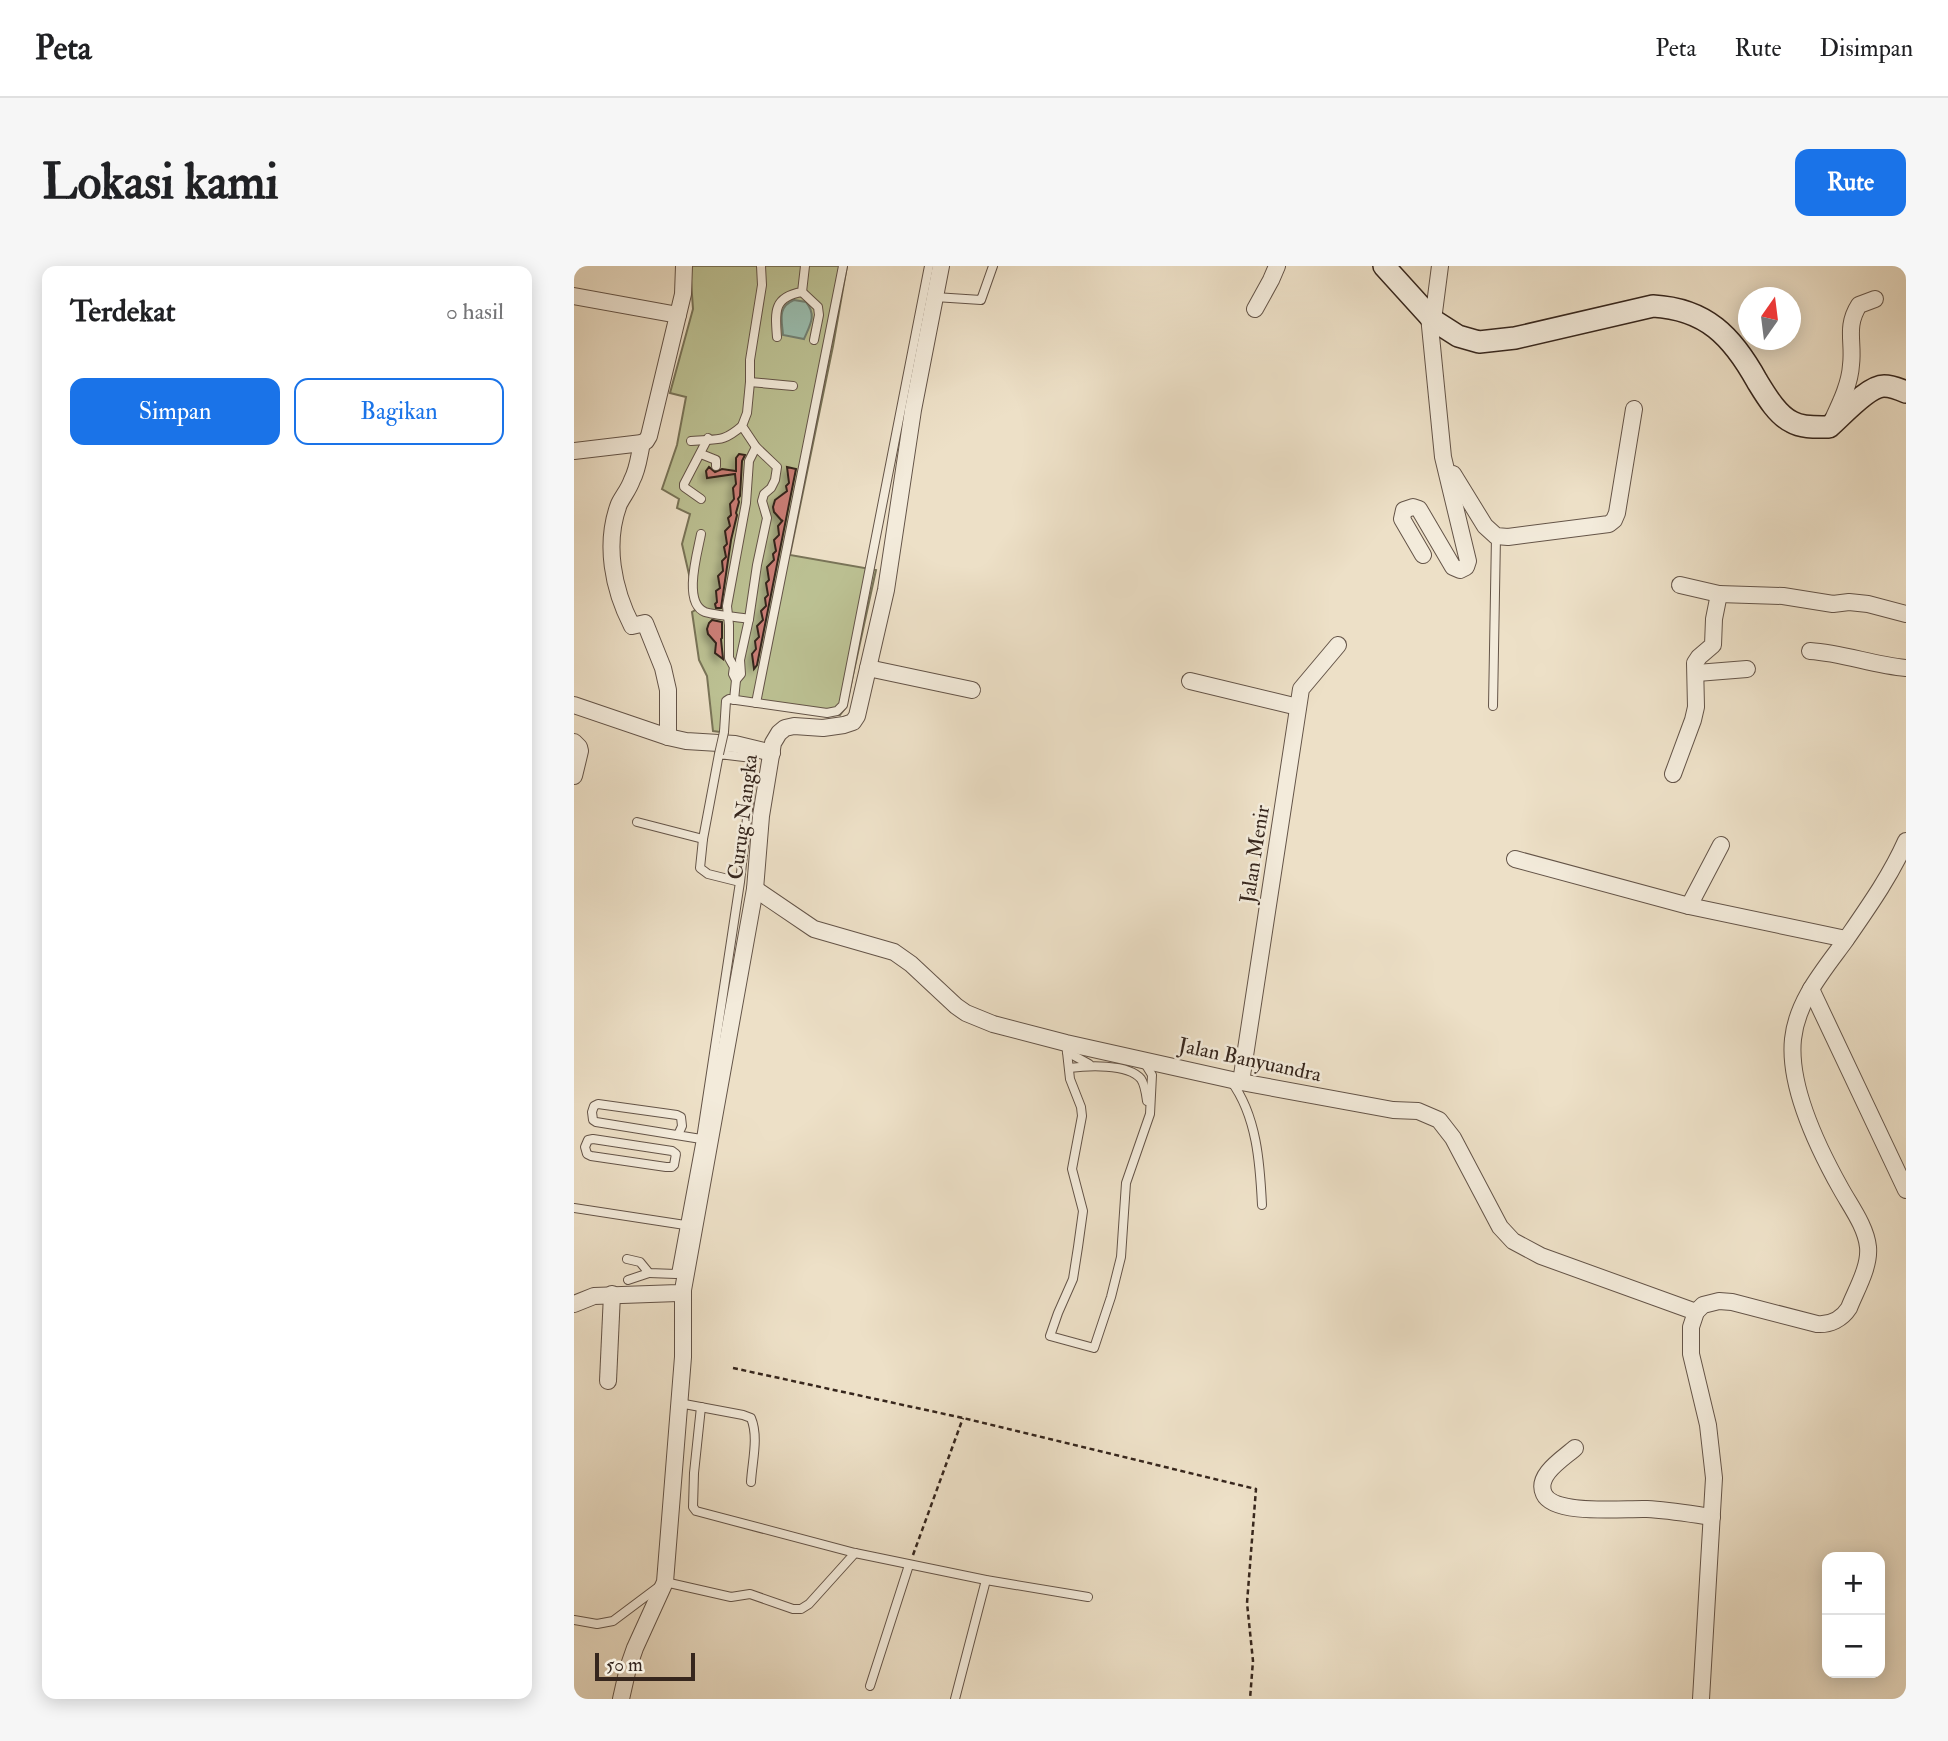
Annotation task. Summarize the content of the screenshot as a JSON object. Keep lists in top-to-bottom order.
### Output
{
  "streets": {
    "street": ["Curug Nangka", "Jalan Menir", "Jalan Banyuandra"]
  },
  "crossings": [
    ["Curug Nangka", "Jalan Banyuandra"],
    ["Jalan Menir", "Jalan Banyuandra"]
  ],
  "scale_bar": "50 m",
  "north": "top",
  "page": {
    "header": "Peta",
    "nav": ["Peta", "Rute", "Disimpan"],
    "buttons": [
      "Rute",
      ["Simpan", "Bagikan"]
    ],
    "title": "Lokasi kami",
    "heading": ["Terdekat", "0 hasil"],
    "map_buttons": ["+", "−"],
    "scale": "50 m"
  }
}
